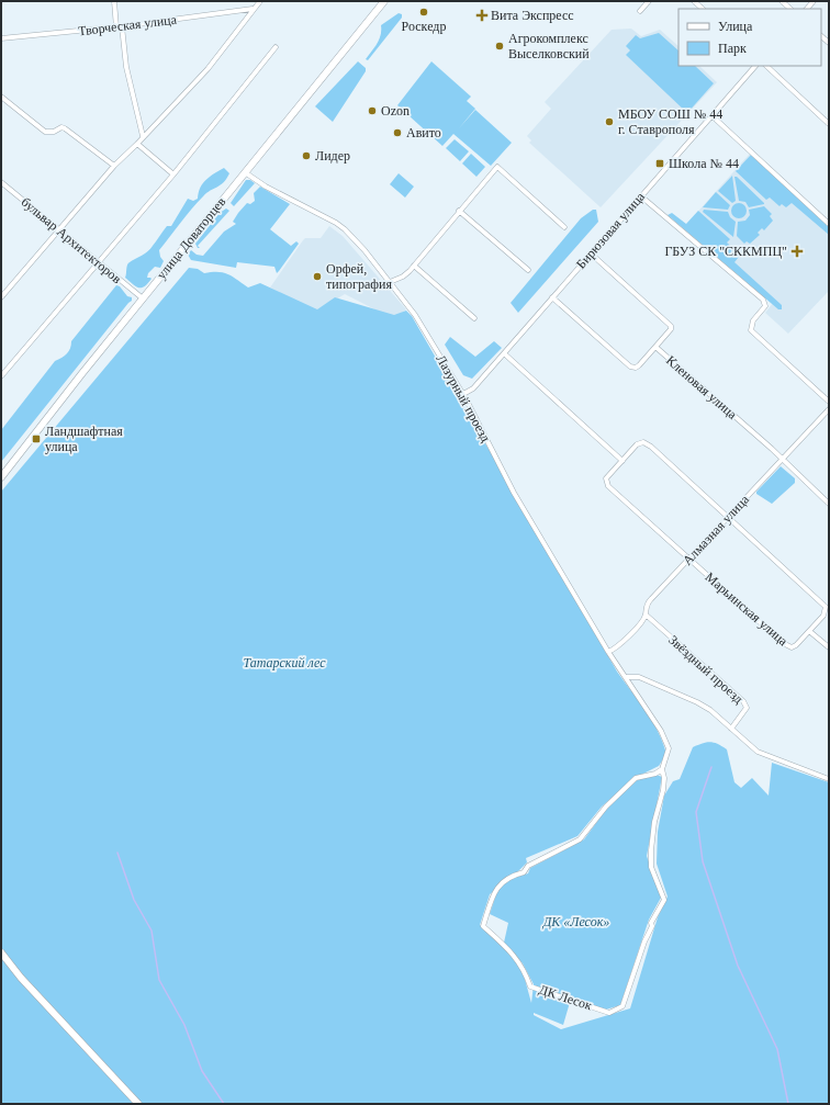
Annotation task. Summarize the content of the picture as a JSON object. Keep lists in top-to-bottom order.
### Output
{
  "streets": {
    "main road": ["улица Доваторцев"],
    "street": [
      "Творческая улица",
      "Бирюзовая улица",
      "бульвар Архитекторов",
      "Кленовая улица",
      "Лазурный проезд",
      "Алмазная улица",
      "Марьинская улица",
      "Звёздный проезд",
      "ДК Лесок"
    ]
  },
  "crossings": [
    ["Бирюзовая улица", "Кленовая улица"],
    ["Бирюзовая улица", "Лазурный проезд"],
    ["улица Доваторцев", "бульвар Архитекторов"],
    ["улица Доваторцев", "Лазурный проезд"],
    ["Кленовая улица", "Алмазная улица"],
    ["Лазурный проезд", "Алмазная улица"],
    ["Лазурный проезд", "Звёздный проезд"],
    ["Лазурный проезд", "ДК Лесок"],
    ["Алмазная улица", "Марьинская улица"],
    ["Алмазная улица", "Звёздный проезд"],
    ["Звёздный проезд", "ДК Лесок"]
  ],
  "parks": ["Татарский лес", "ДК «Лесок»"],
  "places": {
    "other": [
      "Роскедр",
      "Агрокомплекс Выселковский",
      "Ozon",
      "МБОУ СОШ № 44 г. Ставрополя",
      "Авито",
      "Лидер",
      "Орфей, типография"
    ],
    "health": ["Вита Экспресс", "ГБУЗ СК \"СККМПЦ\""],
    "transit": ["Школа № 44", "Ландшафтная улица"]
  },
  "legend": ["Улица", "Парк"]
}
